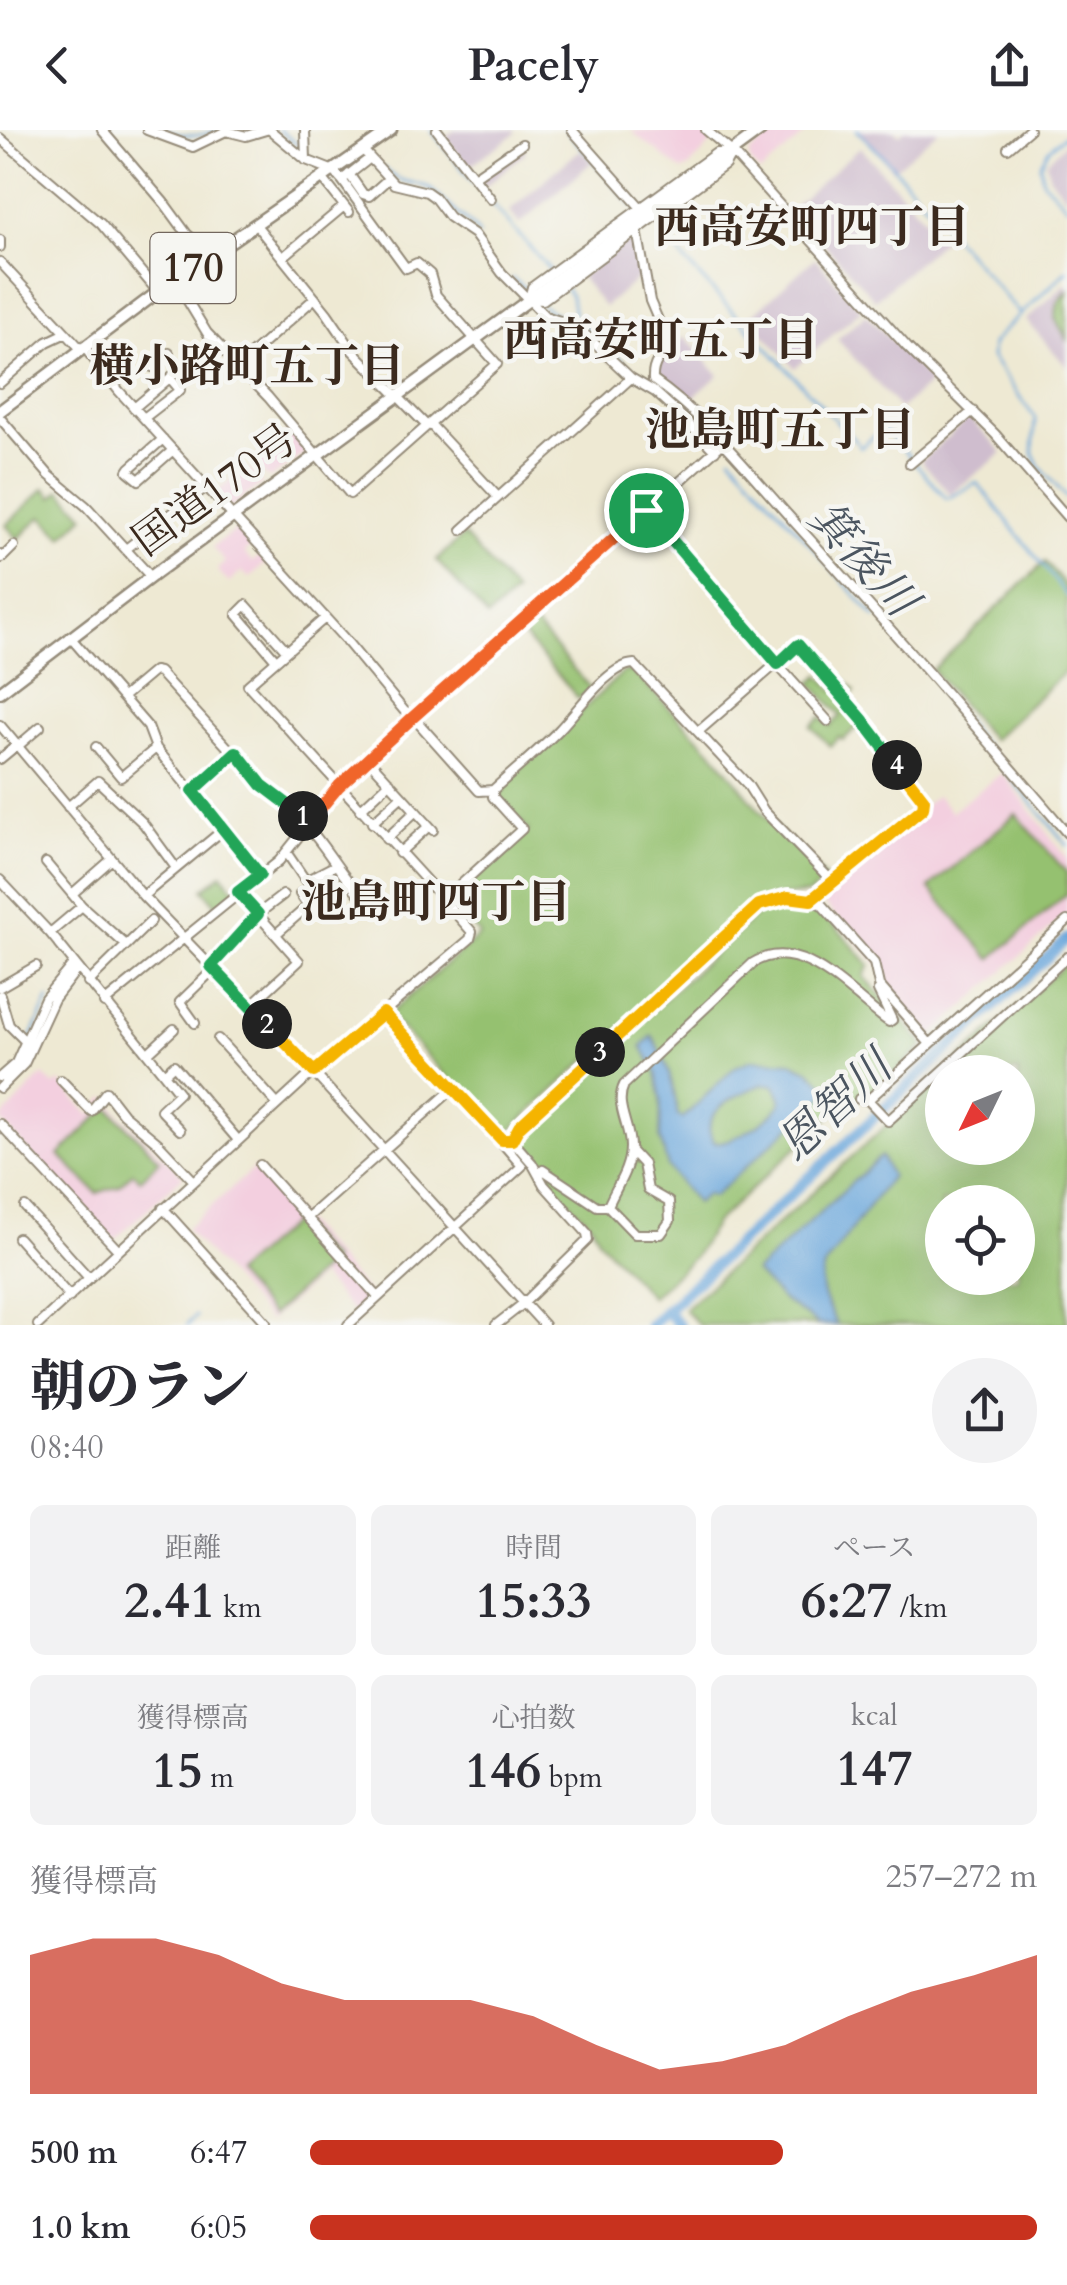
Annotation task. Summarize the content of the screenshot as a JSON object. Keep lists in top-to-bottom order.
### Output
{
  "streets": {
    "highway": ["170", "国道170号"]
  },
  "districts": [
    "西高安町四丁目",
    "西高安町五丁目",
    "横小路町五丁目",
    "池島町五丁目",
    "池島町四丁目"
  ],
  "water": ["箕後川", "恩智川"],
  "north": "bottom left",
  "page": {
    "header": "Pacely",
    "pins": [
      "4",
      "1",
      "2",
      "3"
    ],
    "heading": ["朝のラン", "08:40"],
    "stats": [
      ["距離", "2.41 km"],
      ["時間", "15:33"],
      ["ペース", "6:27 /km"],
      ["獲得標高", "15 m"],
      ["心拍数", "146 bpm"],
      ["kcal", "147"]
    ],
    "chart": ["獲得標高", "257–272 m"],
    "list": [
      {
        "name": "500 m",
        "note": "6:47"
      },
      {
        "name": "1.0 km",
        "note": "6:05"
      }
    ]
  }
}
